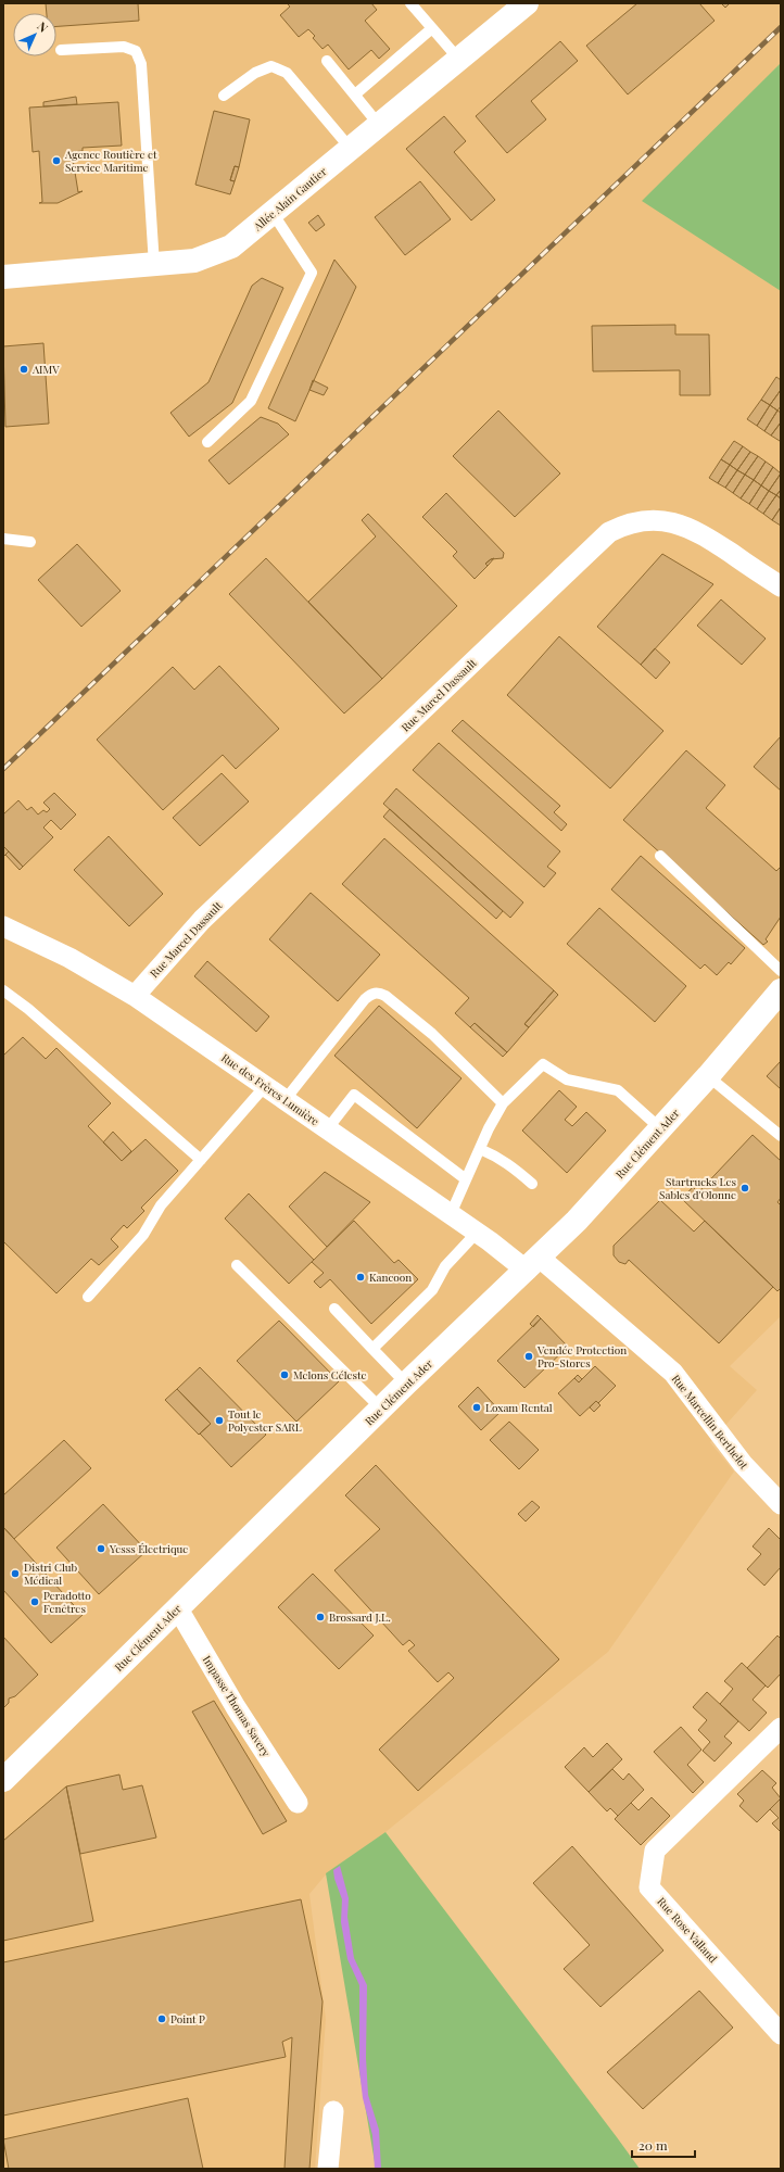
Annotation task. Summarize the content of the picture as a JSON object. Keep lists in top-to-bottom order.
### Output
{
  "streets": {
    "street": [
      "Allée Alain Gautier",
      "Rue Marcel Dassault",
      "Rue des Frères Lumière",
      "Rue Clément Ader",
      "Rue Marcellin Berthelot",
      "Impasse Thomas Savery",
      "Rue Rose Valland"
    ]
  },
  "crossings": [
    ["Rue Marcel Dassault", "Rue des Frères Lumière"],
    ["Rue des Frères Lumière", "Rue Clément Ader"],
    ["Rue des Frères Lumière", "Rue Marcellin Berthelot"],
    ["Rue Clément Ader", "Rue Marcellin Berthelot"],
    ["Rue Clément Ader", "Impasse Thomas Savery"]
  ],
  "places": [
    "Agence Routière et Service Maritime",
    "AIMV",
    "Startrucks Les Sables d'Olonne",
    "Kancoon",
    "Vendée Protection Pro-Stores",
    "Melons Céleste",
    "Loxam Rental",
    "Tout le Polyester SARL",
    "Yesss Électrique",
    "Distri Club Médical",
    "Peradotto Fenêtres",
    "Brossard J.L.",
    "Point P"
  ],
  "scale_bar": "20 m",
  "north": "top right"
}
